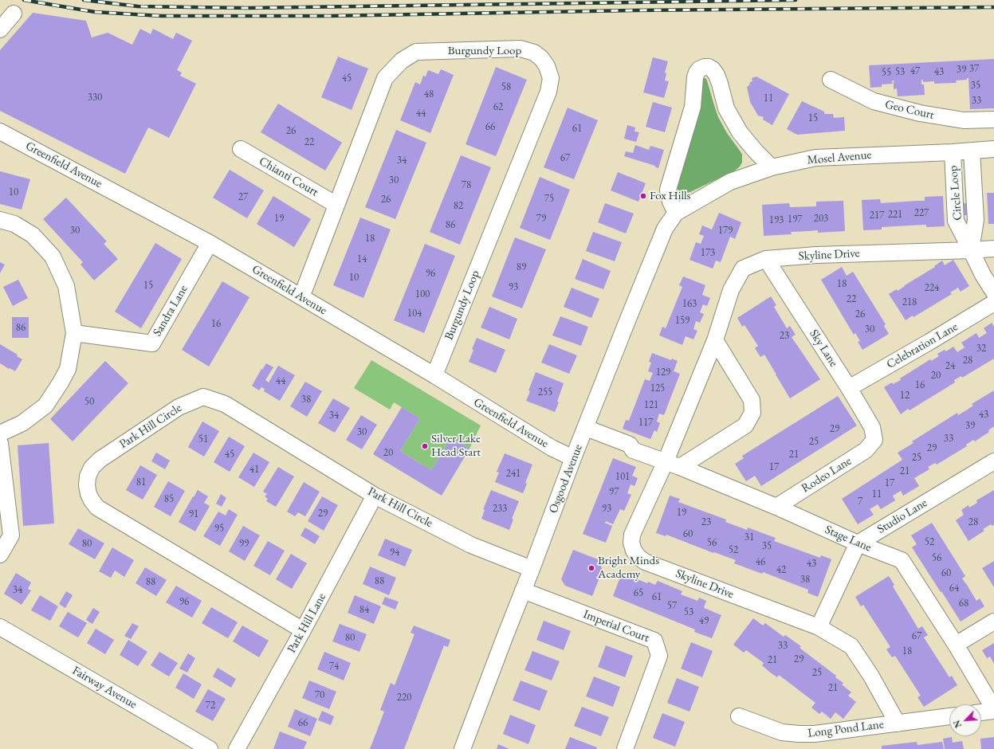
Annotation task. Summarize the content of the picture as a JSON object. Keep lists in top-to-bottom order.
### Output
{
  "streets": {
    "street": [
      "Burgundy Loop",
      "Geo Court",
      "Mosel Avenue",
      "Greenfield Avenue",
      "Chianti Court",
      "Circle Loop",
      "Skyline Drive",
      "Sandra Lane",
      "Celebration Lane",
      "Sky Lane",
      "Park Hill Circle",
      "Rodeo Lane",
      "Osgood Avenue",
      "Studio Lane",
      "Stage Lane",
      "Park Hill Lane",
      "Imperial Court",
      "Fairway Avenue",
      "Long Pond Lane"
    ]
  },
  "crossings": [
    ["Burgundy Loop", "Greenfield Avenue"],
    ["Burgundy Loop", "Chianti Court"],
    ["Mosel Avenue", "Circle Loop"],
    ["Mosel Avenue", "Osgood Avenue"],
    ["Greenfield Avenue", "Sandra Lane"],
    ["Greenfield Avenue", "Osgood Avenue"],
    ["Circle Loop", "Skyline Drive"],
    ["Skyline Drive", "Sky Lane"],
    ["Skyline Drive", "Stage Lane"],
    ["Skyline Drive", "Long Pond Lane"],
    ["Celebration Lane", "Sky Lane"],
    ["Sky Lane", "Rodeo Lane"],
    ["Park Hill Circle", "Osgood Avenue"],
    ["Park Hill Circle", "Park Hill Lane"],
    ["Rodeo Lane", "Stage Lane"],
    ["Osgood Avenue", "Stage Lane"],
    ["Osgood Avenue", "Imperial Court"],
    ["Studio Lane", "Stage Lane"]
  ],
  "places": ["Fox Hills", "Silver Lake Head Start", "Bright Minds Academy"],
  "house_numbers": [
    "37",
    "39",
    "47",
    "53",
    "43",
    "55",
    "45",
    "35",
    "58",
    "48",
    "330",
    "11",
    "33",
    "62",
    "44",
    "15",
    "66",
    "61",
    "26",
    "22",
    "67",
    "34",
    "30",
    "78",
    "10",
    "27",
    "75",
    "26",
    "82",
    "227",
    "221",
    "217",
    "19",
    "79",
    "203",
    "197",
    "193",
    "86",
    "30",
    "179",
    "18",
    "173",
    "14",
    "89",
    "96",
    "10",
    "18",
    "15",
    "93",
    "224",
    "100",
    "22",
    "218",
    "163",
    "104",
    "26",
    "159",
    "16",
    "86",
    "30",
    "23",
    "32",
    "28",
    "24",
    "129",
    "20",
    "44",
    "16",
    "125",
    "255",
    "12",
    "38",
    "50",
    "121",
    "43",
    "34",
    "117",
    "39",
    "29",
    "30",
    "33",
    "51",
    "25",
    "29",
    "20",
    "45",
    "21",
    "25",
    "17",
    "41",
    "21",
    "241",
    "101",
    "81",
    "17",
    "97",
    "11",
    "85",
    "7",
    "233",
    "93",
    "19",
    "29",
    "91",
    "23",
    "28",
    "95",
    "60",
    "31",
    "52",
    "56",
    "80",
    "99",
    "35",
    "52",
    "94",
    "56",
    "46",
    "43",
    "42",
    "60",
    "38",
    "88",
    "88",
    "64",
    "34",
    "65",
    "61",
    "96",
    "68",
    "57",
    "84",
    "53",
    "49",
    "67",
    "80",
    "33",
    "18",
    "29",
    "21",
    "74",
    "25",
    "21",
    "70",
    "220",
    "72",
    "66"
  ],
  "north": "bottom left"
}
